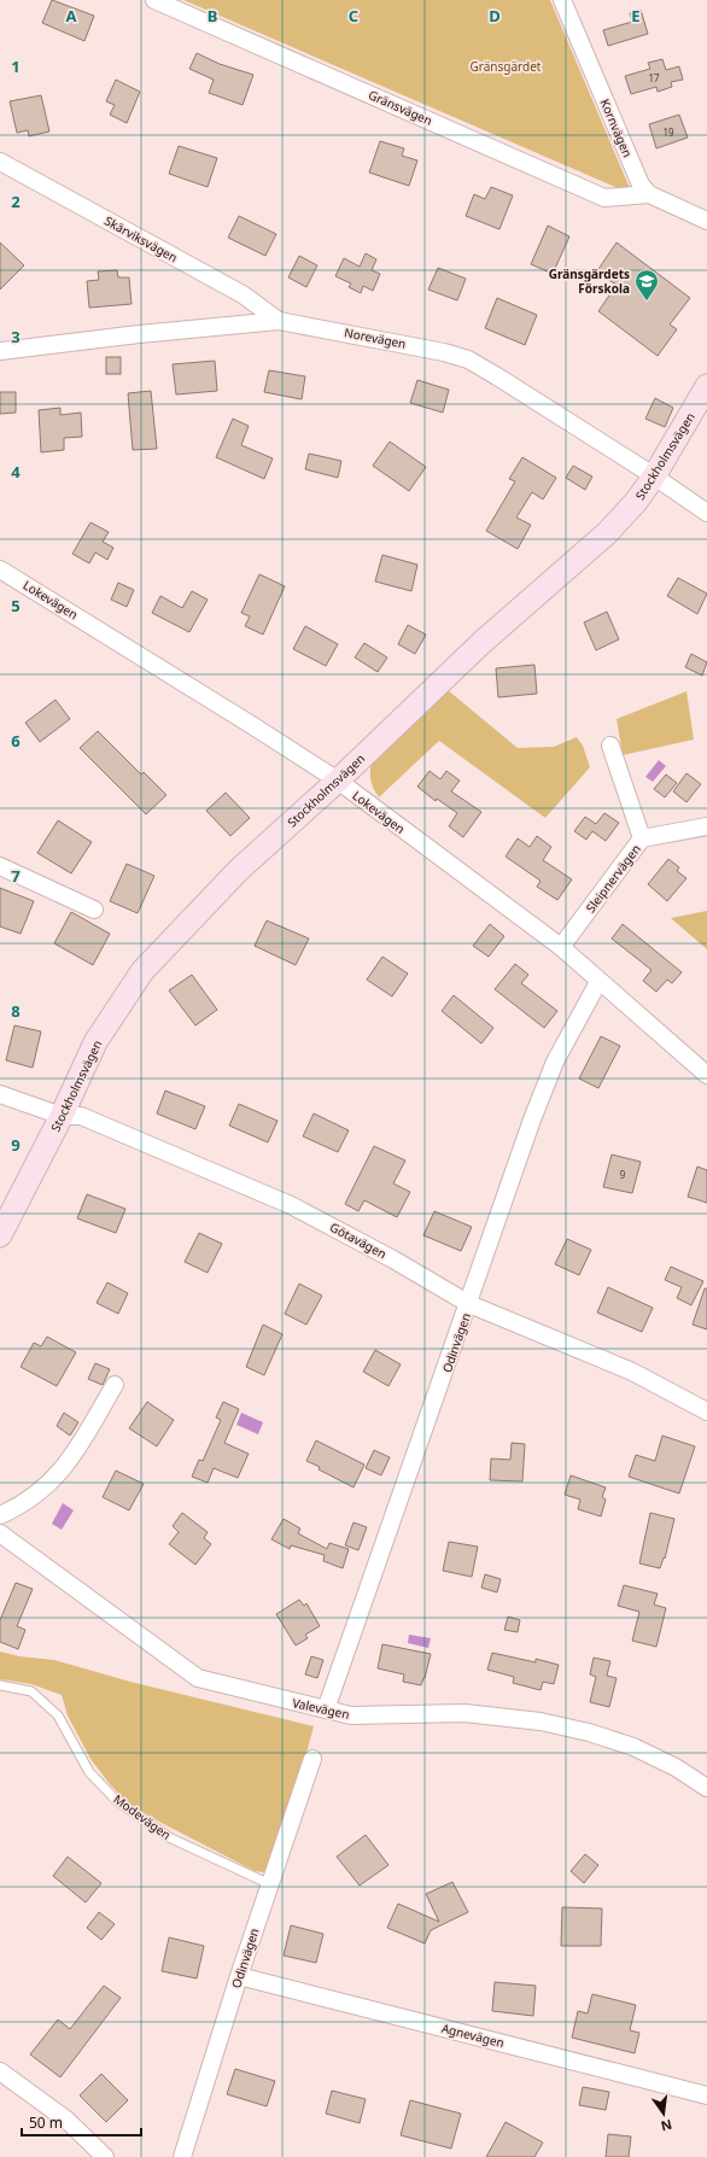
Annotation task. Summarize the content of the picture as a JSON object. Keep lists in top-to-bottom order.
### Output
{
  "streets": {
    "street": [
      "Gränsvägen",
      "Kornvägen",
      "Skärviksvägen",
      "Norevägen",
      "Stockholmsvägen",
      "Lokevägen",
      "Sleipnervägen",
      "Götavägen",
      "Odinvägen",
      "Valevägen",
      "Agnevägen"
    ],
    "lane": ["Modevägen"]
  },
  "crossings": [
    ["Gränsvägen", "Kornvägen"],
    ["Skärviksvägen", "Norevägen"],
    ["Norevägen", "Stockholmsvägen"],
    ["Stockholmsvägen", "Lokevägen"],
    ["Stockholmsvägen", "Götavägen"],
    ["Lokevägen", "Sleipnervägen"],
    ["Lokevägen", "Odinvägen"],
    ["Götavägen", "Odinvägen"],
    ["Odinvägen", "Valevägen"],
    ["Odinvägen", "Modevägen"],
    ["Odinvägen", "Agnevägen"]
  ],
  "parks": ["Gränsgärdet"],
  "places": {
    "school or university": ["Gränsgärdets Förskola"]
  },
  "house_numbers": ["17", "19", "9"],
  "scale_bar": "50 m",
  "north": "bottom",
  "grid": {
    "columns": [
      "A",
      "B",
      "C",
      "D",
      "E"
    ],
    "rows": [
      "1",
      "2",
      "3",
      "4",
      "5",
      "6",
      "7",
      "8",
      "9"
    ]
  }
}
